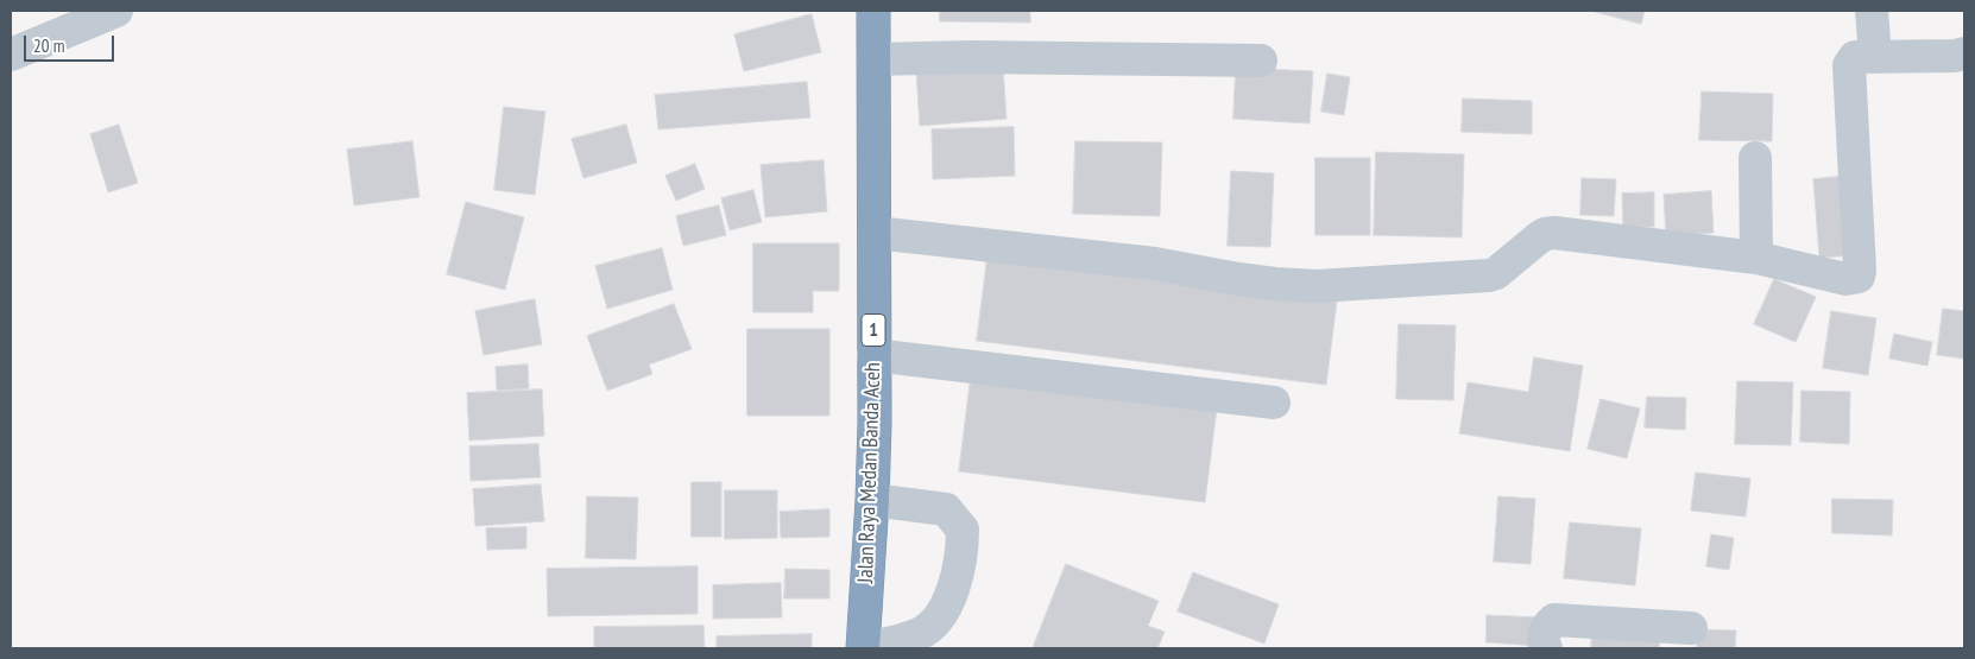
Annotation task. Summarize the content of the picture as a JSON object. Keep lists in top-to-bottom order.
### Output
{
  "streets": {
    "highway": ["1", "Jalan Raya Medan Banda Aceh"]
  },
  "scale_bar": "20 m"
}
